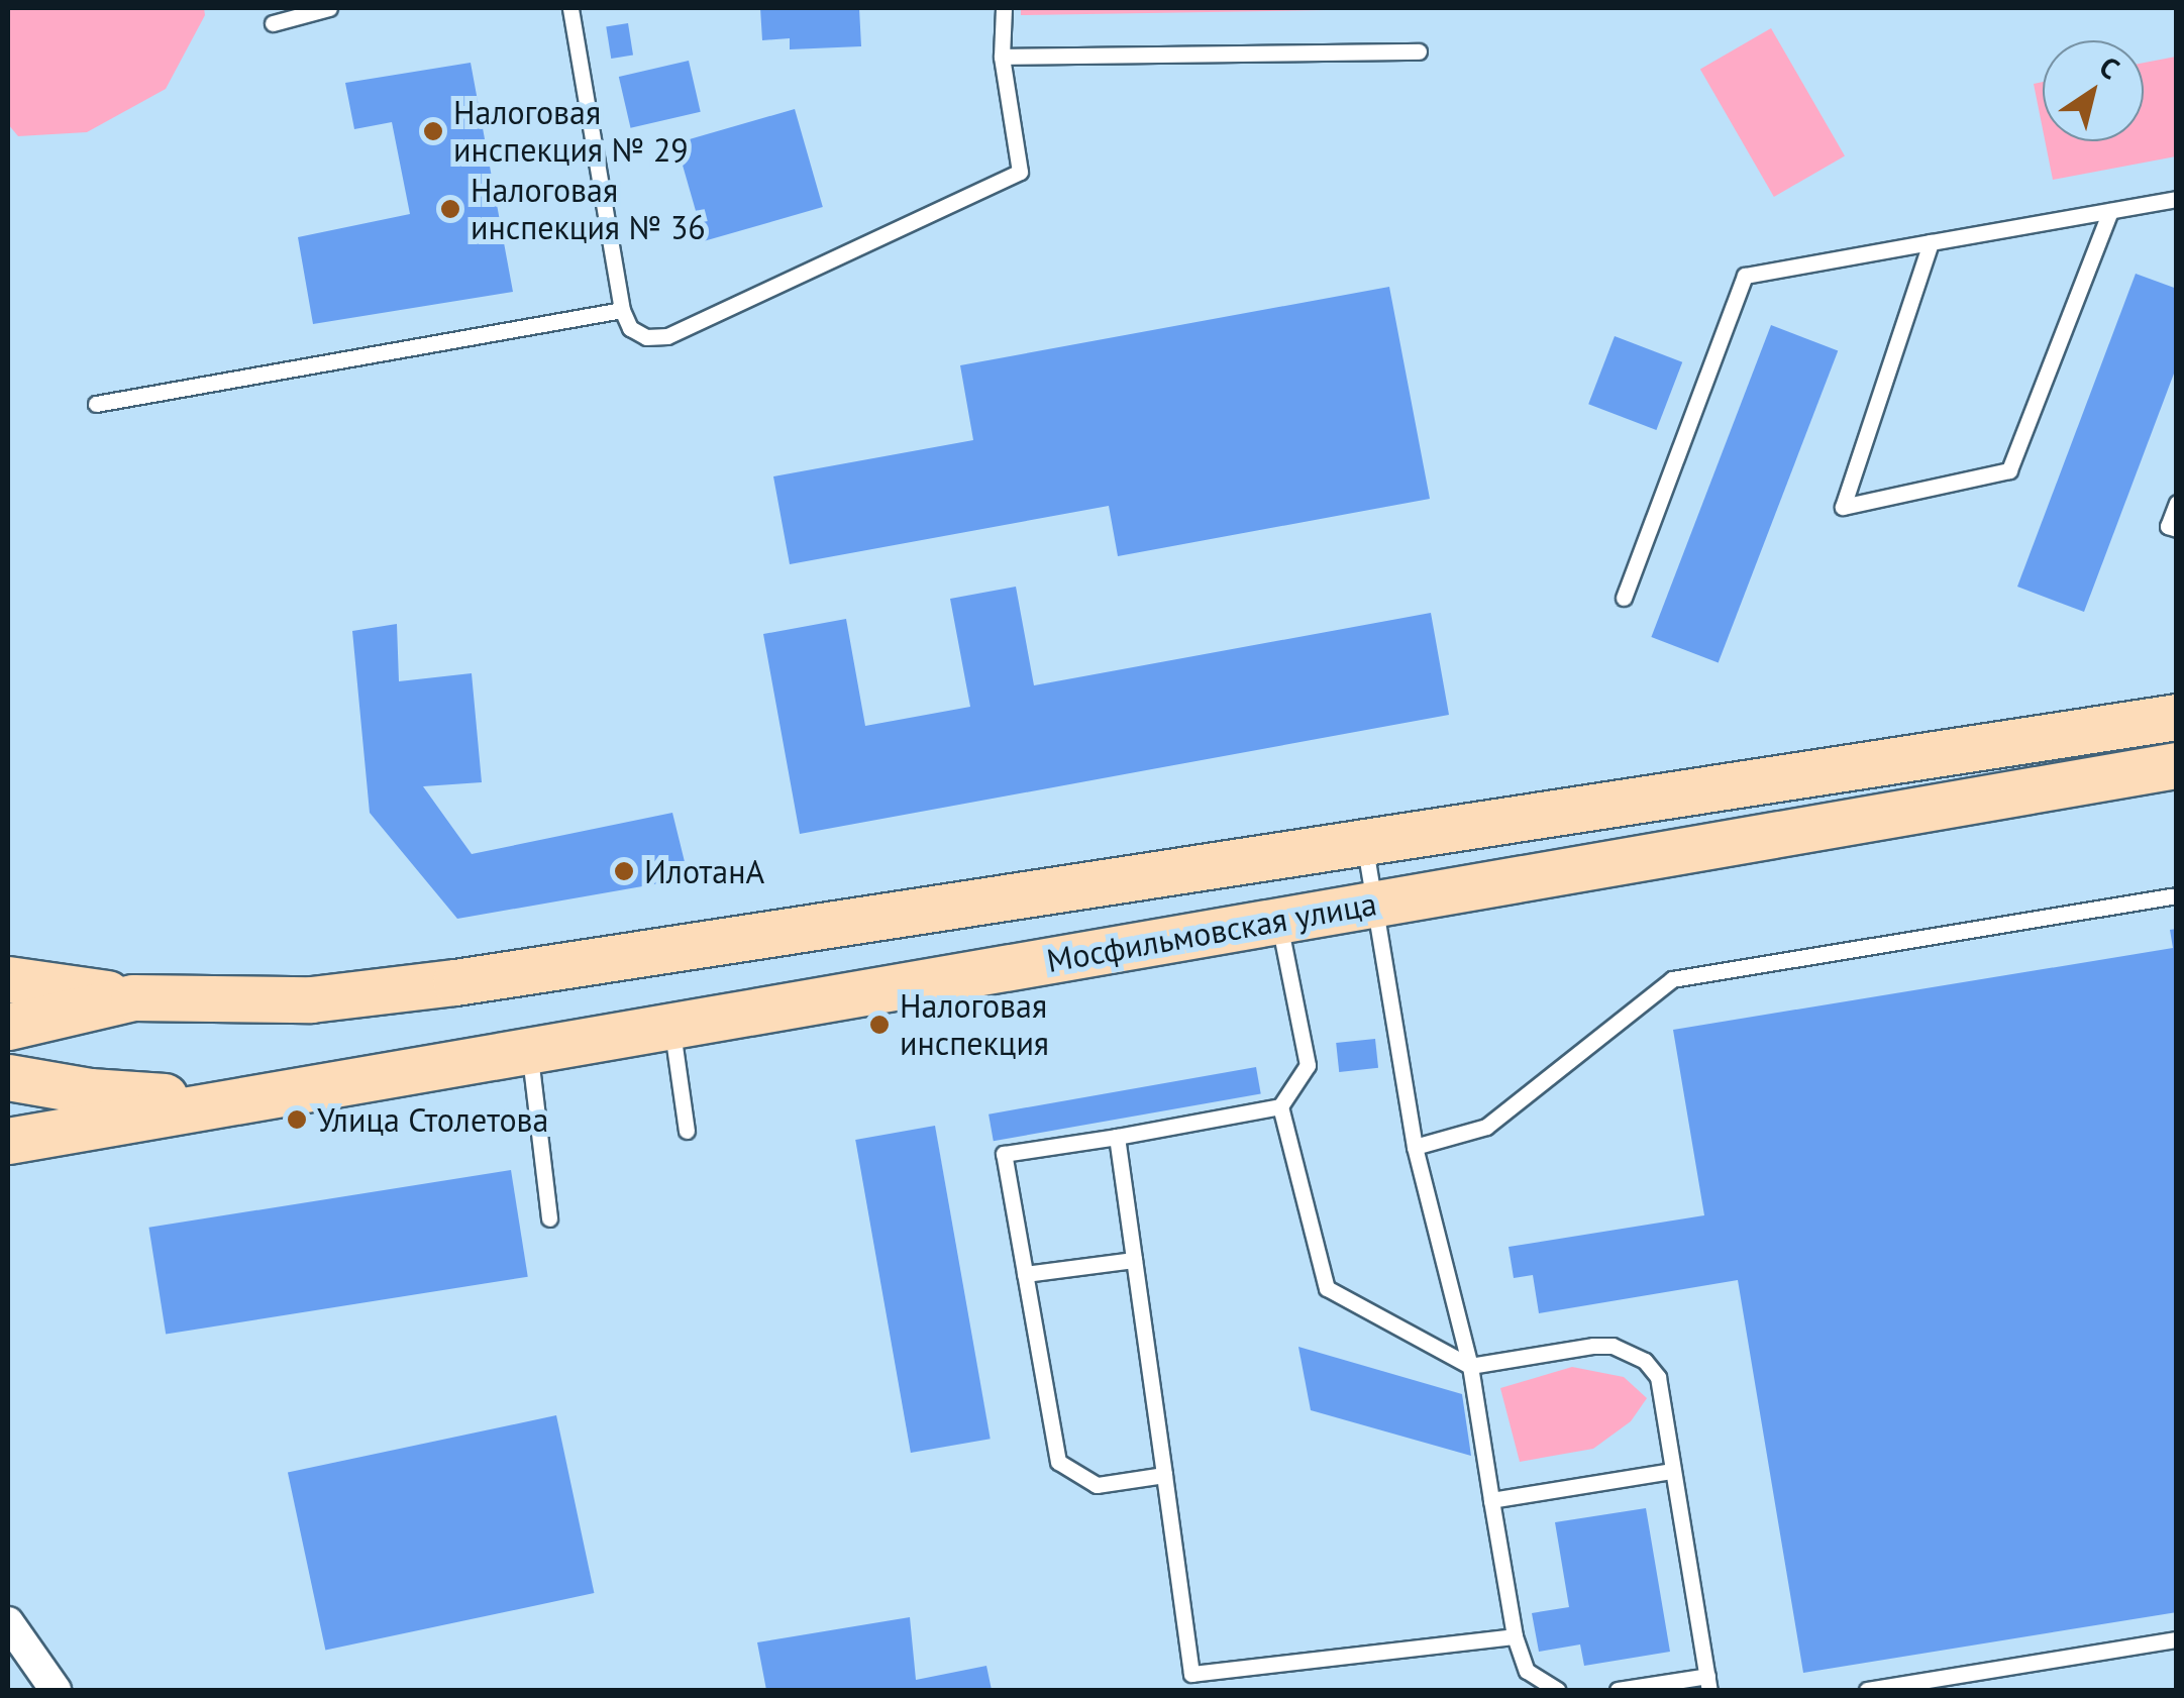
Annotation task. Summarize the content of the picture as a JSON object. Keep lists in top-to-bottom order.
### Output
{
  "streets": {
    "main road": ["Мосфильмовская улица"]
  },
  "places": [
    "Налоговая инспекция № 29",
    "Налоговая инспекция № 36",
    "ИлотанА",
    "Налоговая инспекция",
    "Улица Столетова"
  ],
  "north": "top right"
}
